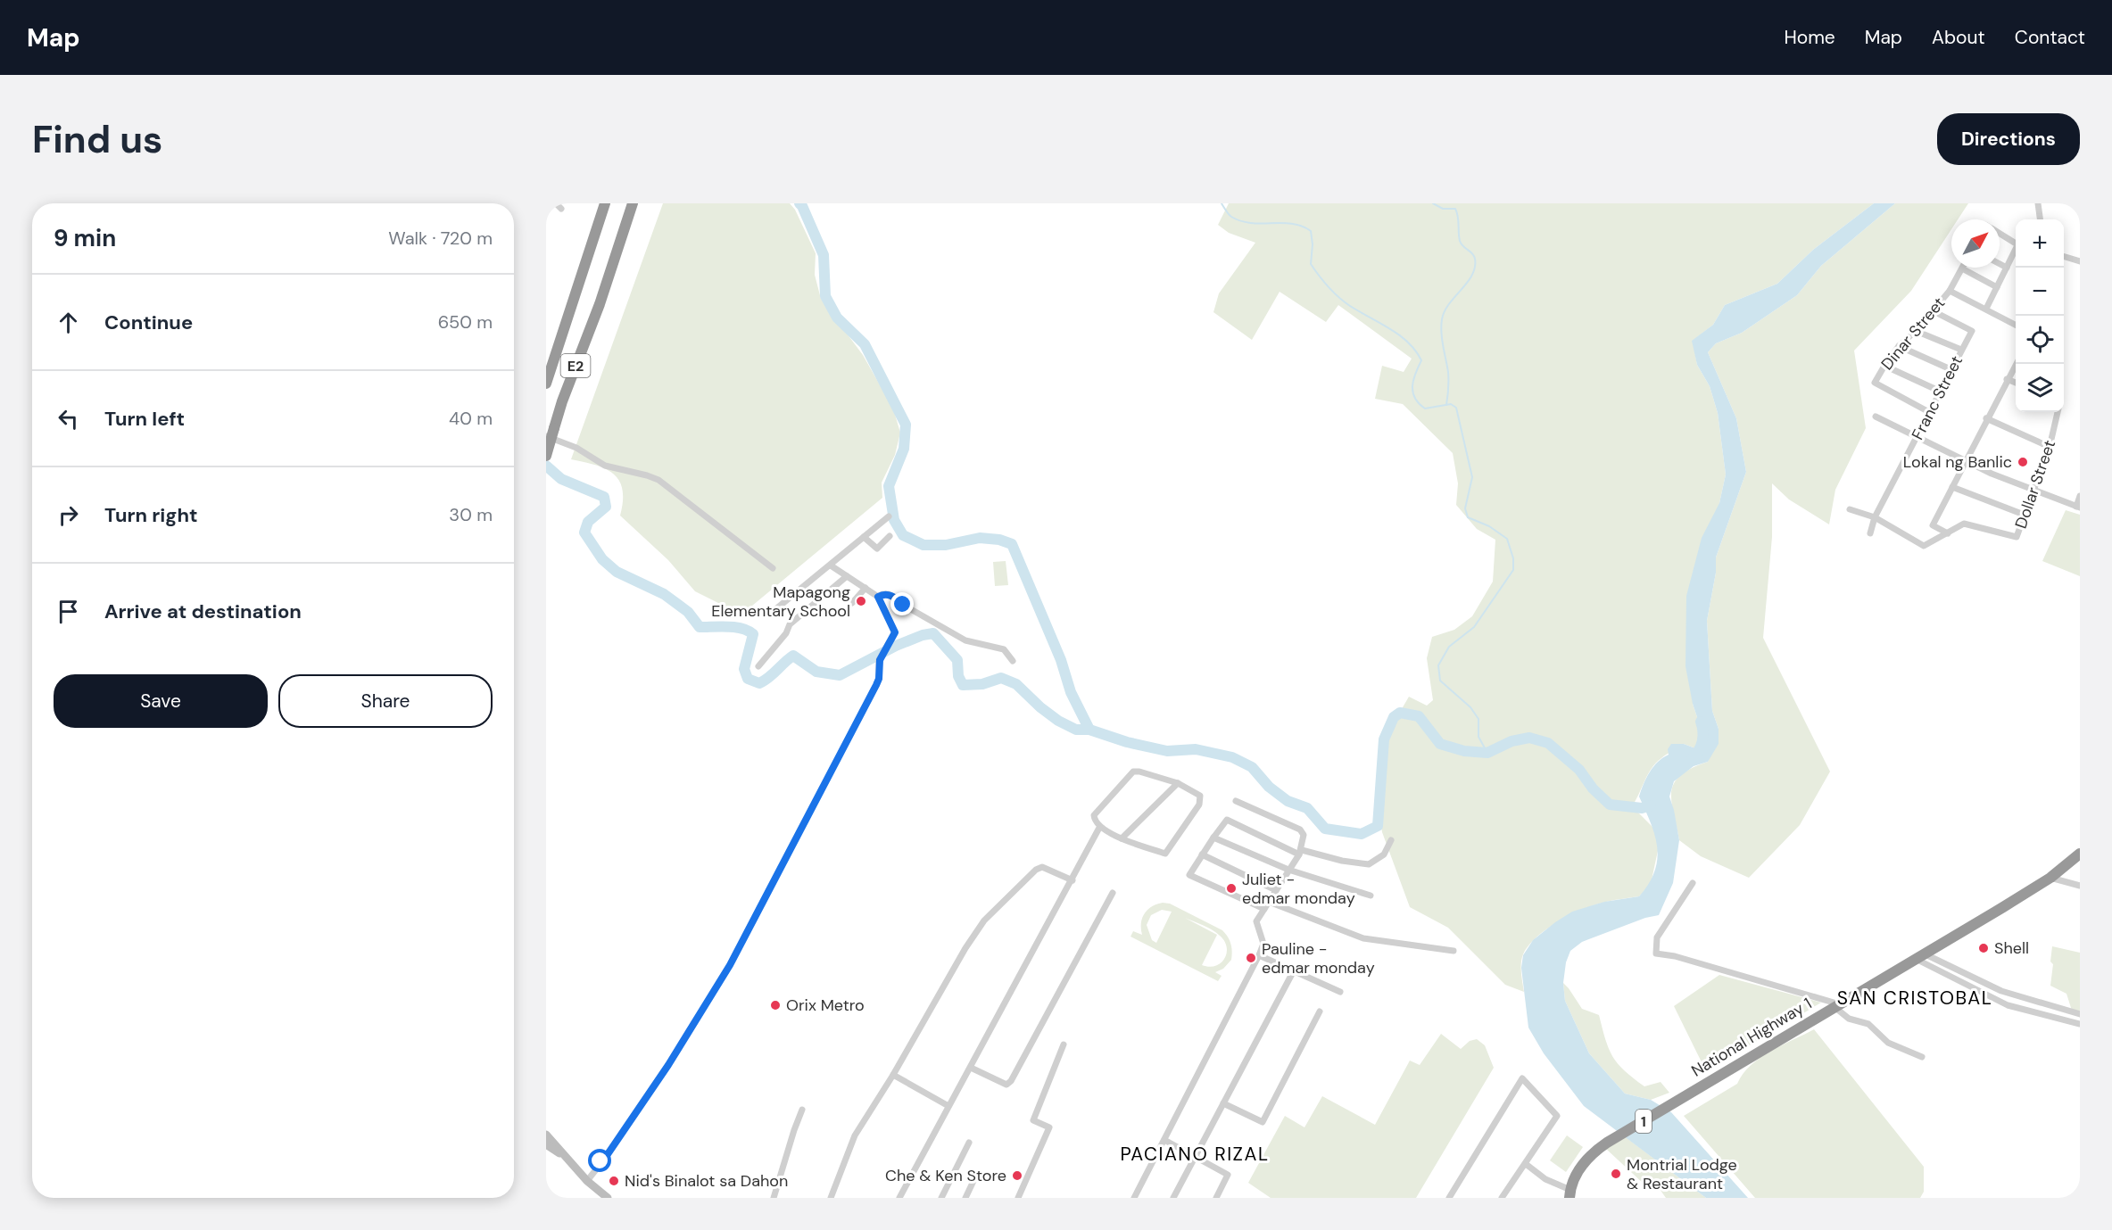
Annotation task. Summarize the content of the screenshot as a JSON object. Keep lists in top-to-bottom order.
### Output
{
  "streets": {
    "highway": ["E2", "National Highway 1", "1"],
    "street": ["Dinar Street", "Franc Street", "Dollar Street"]
  },
  "crossings": [
    ["Dinar Street", "Franc Street"],
    ["Franc Street", "Dollar Street"]
  ],
  "districts": ["SAN CRISTOBAL", "PACIANO RIZAL"],
  "places": [
    "Lokal ng Banlic",
    "Mapagong Elementary School",
    "Juliet - edmar monday",
    "Shell",
    "Pauline - edmar monday",
    "Orix Metro",
    "Montrial Lodge & Restaurant",
    "Che & Ken Store",
    "Nid's Binalot sa Dahon"
  ],
  "north": "top right",
  "page": {
    "header": "Map",
    "nav": [
      "Home",
      "Map",
      "About",
      "Contact"
    ],
    "buttons": [
      "Directions",
      ["Save", "Share"]
    ],
    "title": "Find us",
    "heading": ["9 min", "Walk · 720 m"],
    "map_buttons": ["+", "−"],
    "list": [
      ["Continue", "650 m"],
      ["Turn left", "40 m"],
      ["Turn right", "30 m"],
      "Arrive at destination"
    ]
  }
}
